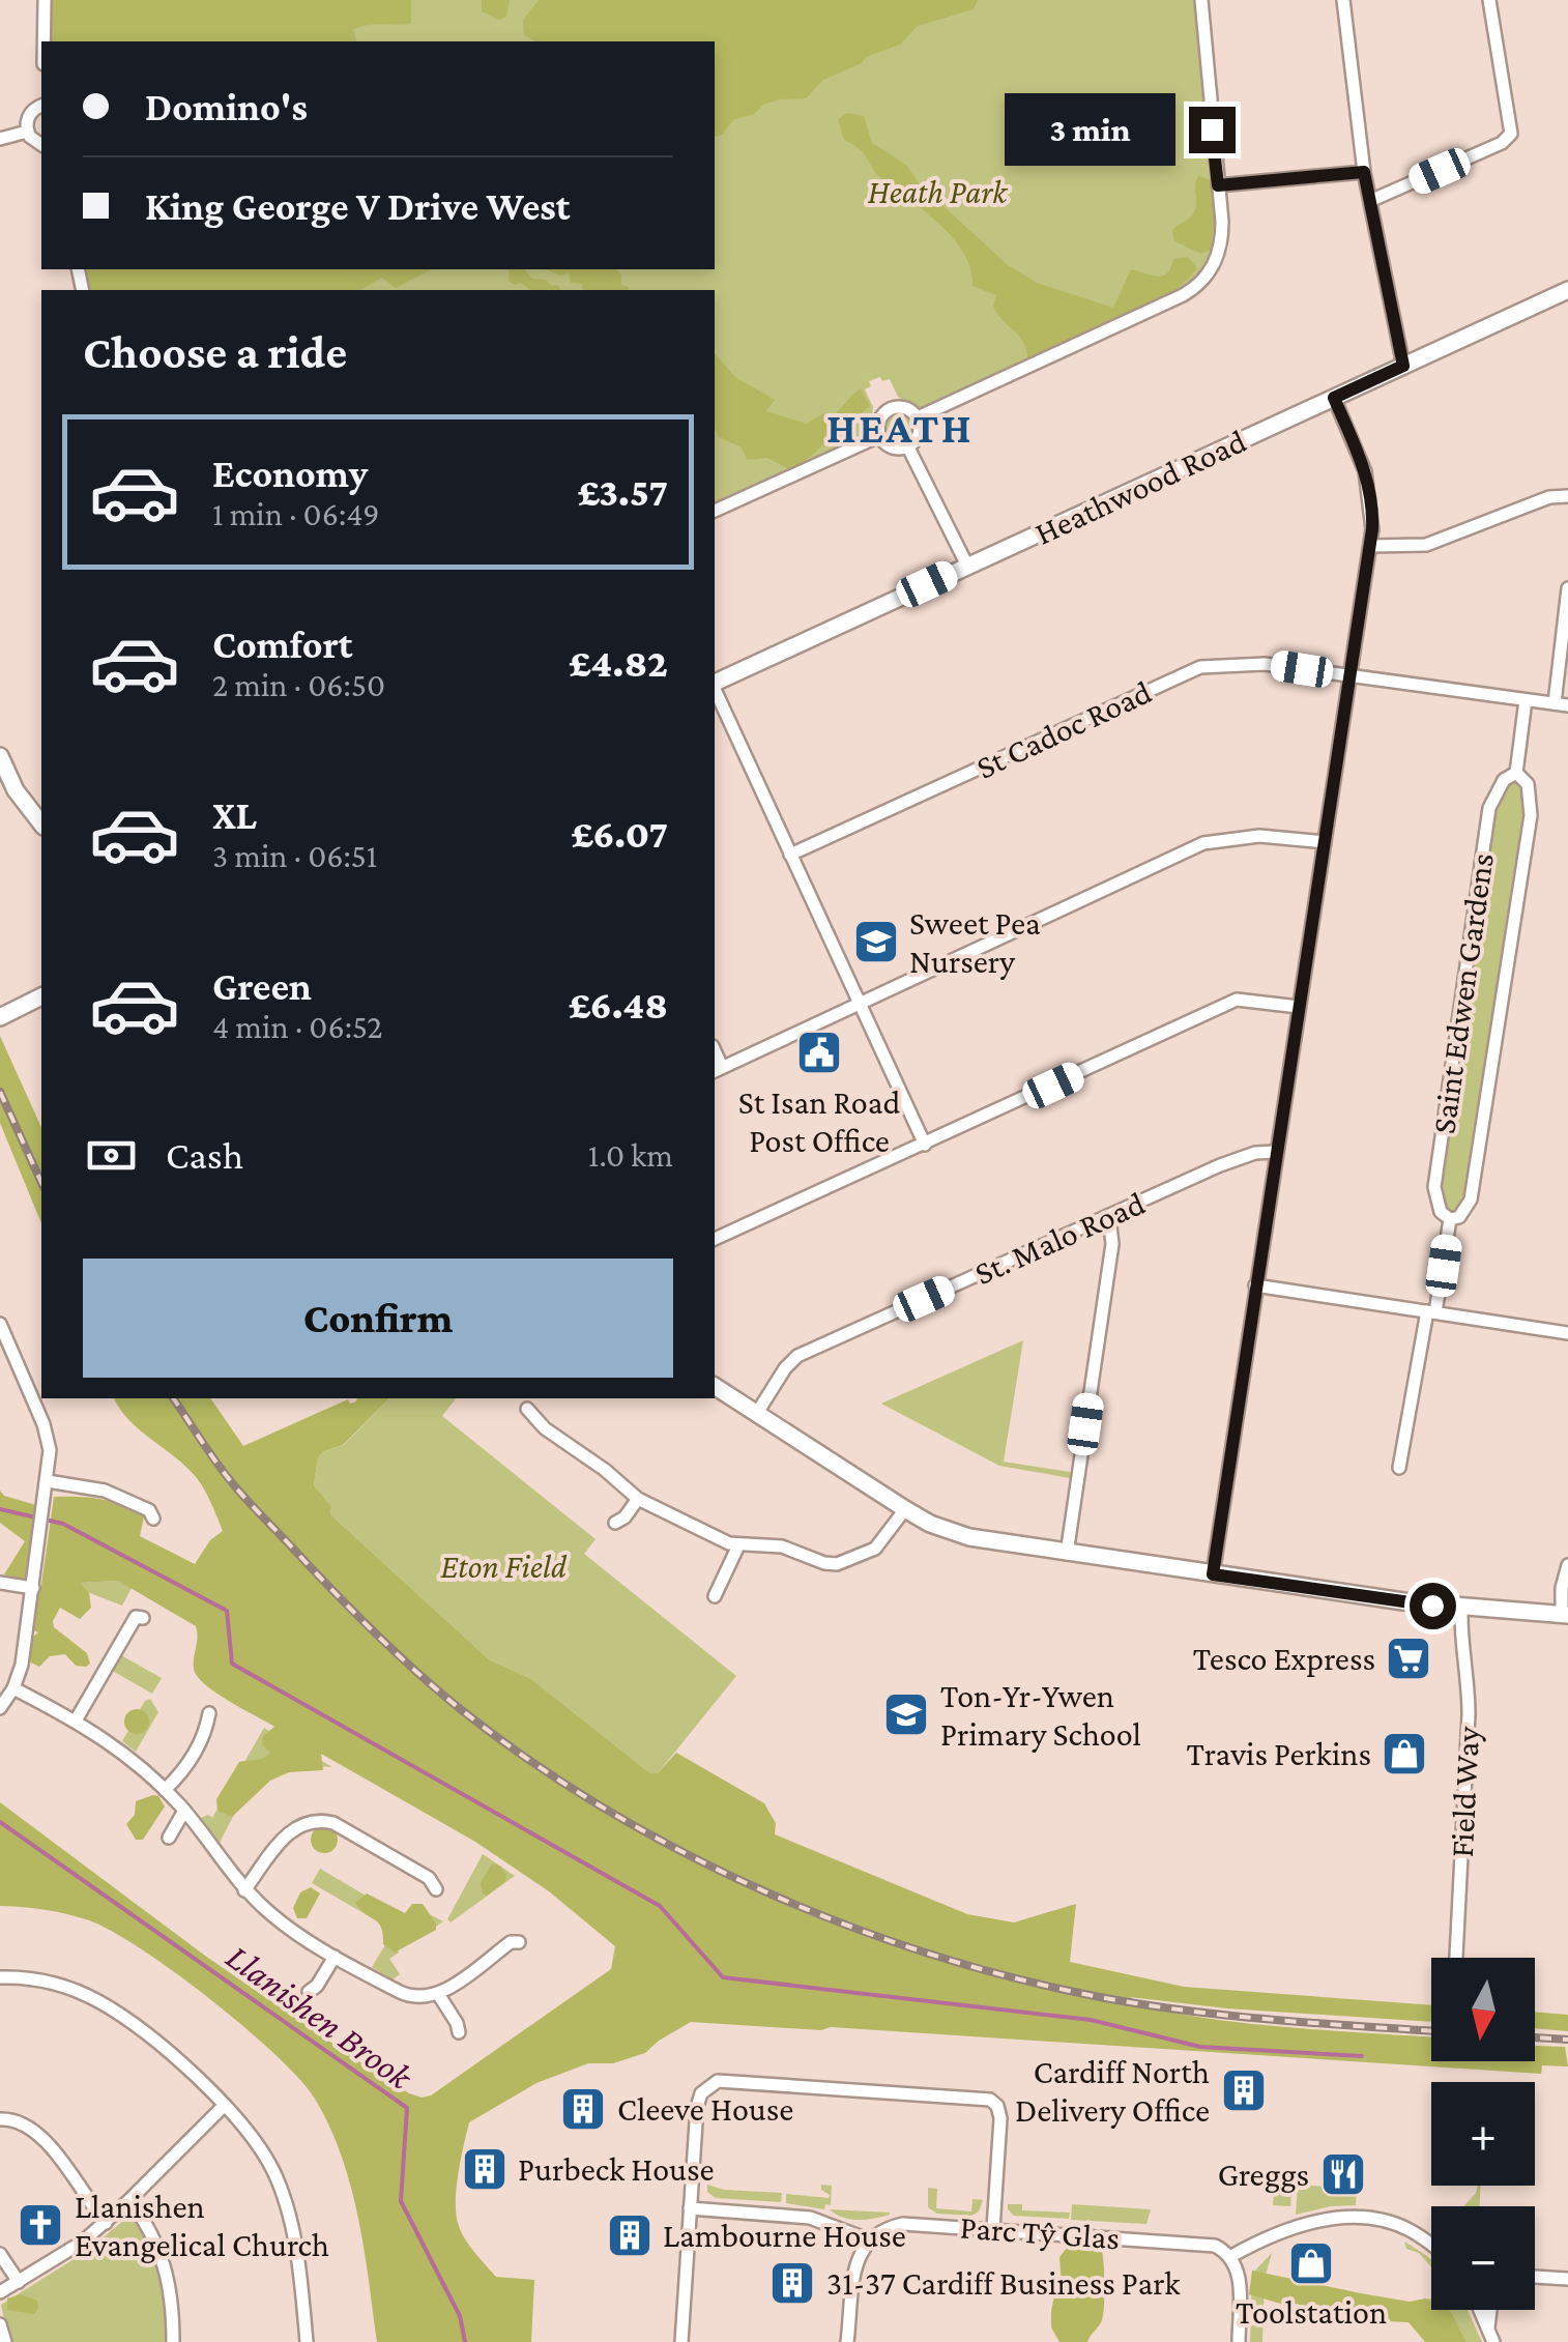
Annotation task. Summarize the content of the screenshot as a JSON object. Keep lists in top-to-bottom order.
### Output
{
  "streets": {
    "street": [
      "Heathwood Road",
      "St Cadoc Road",
      "Saint Edwen Gardens",
      "St. Malo Road",
      "Field Way",
      "Parc Tŷ Glas"
    ]
  },
  "crossings": [
    ["St Cadoc Road", "Saint Edwen Gardens"]
  ],
  "districts": ["HEATH"],
  "water": ["Llanishen Brook"],
  "parks": ["Heath Park", "Eton Field"],
  "places": {
    "school or university": ["Sweet Pea Nursery", "Ton-Yr-Ywen Primary School"],
    "public building": ["St Isan Road Post Office"],
    "supermarket": ["Tesco Express"],
    "shop": ["Travis Perkins", "Toolstation"],
    "building": [
      "Cardiff North Delivery Office",
      "Cleeve House",
      "Purbeck House",
      "Lambourne House",
      "31-37 Cardiff Business Park"
    ],
    "restaurant": ["Greggs"],
    "church": ["Llanishen Evangelical Church"]
  },
  "north": "bottom",
  "page": {
    "banner": ["Domino's", "King George V Drive West"],
    "bubble": "3 min",
    "heading": "Choose a ride",
    "list": [
      {
        "name": "Economy",
        "note": "1 min · 06:49",
        "value": "£3.57"
      },
      {
        "name": "Comfort",
        "note": "2 min · 06:50",
        "value": "£4.82"
      },
      {
        "name": "XL",
        "note": "3 min · 06:51",
        "value": "£6.07"
      },
      {
        "name": "Green",
        "note": "4 min · 06:52",
        "value": "£6.48"
      }
    ],
    "pay": ["Cash", "1.0 km"],
    "buttons": "Confirm",
    "map_buttons": ["+", "−"]
  }
}
